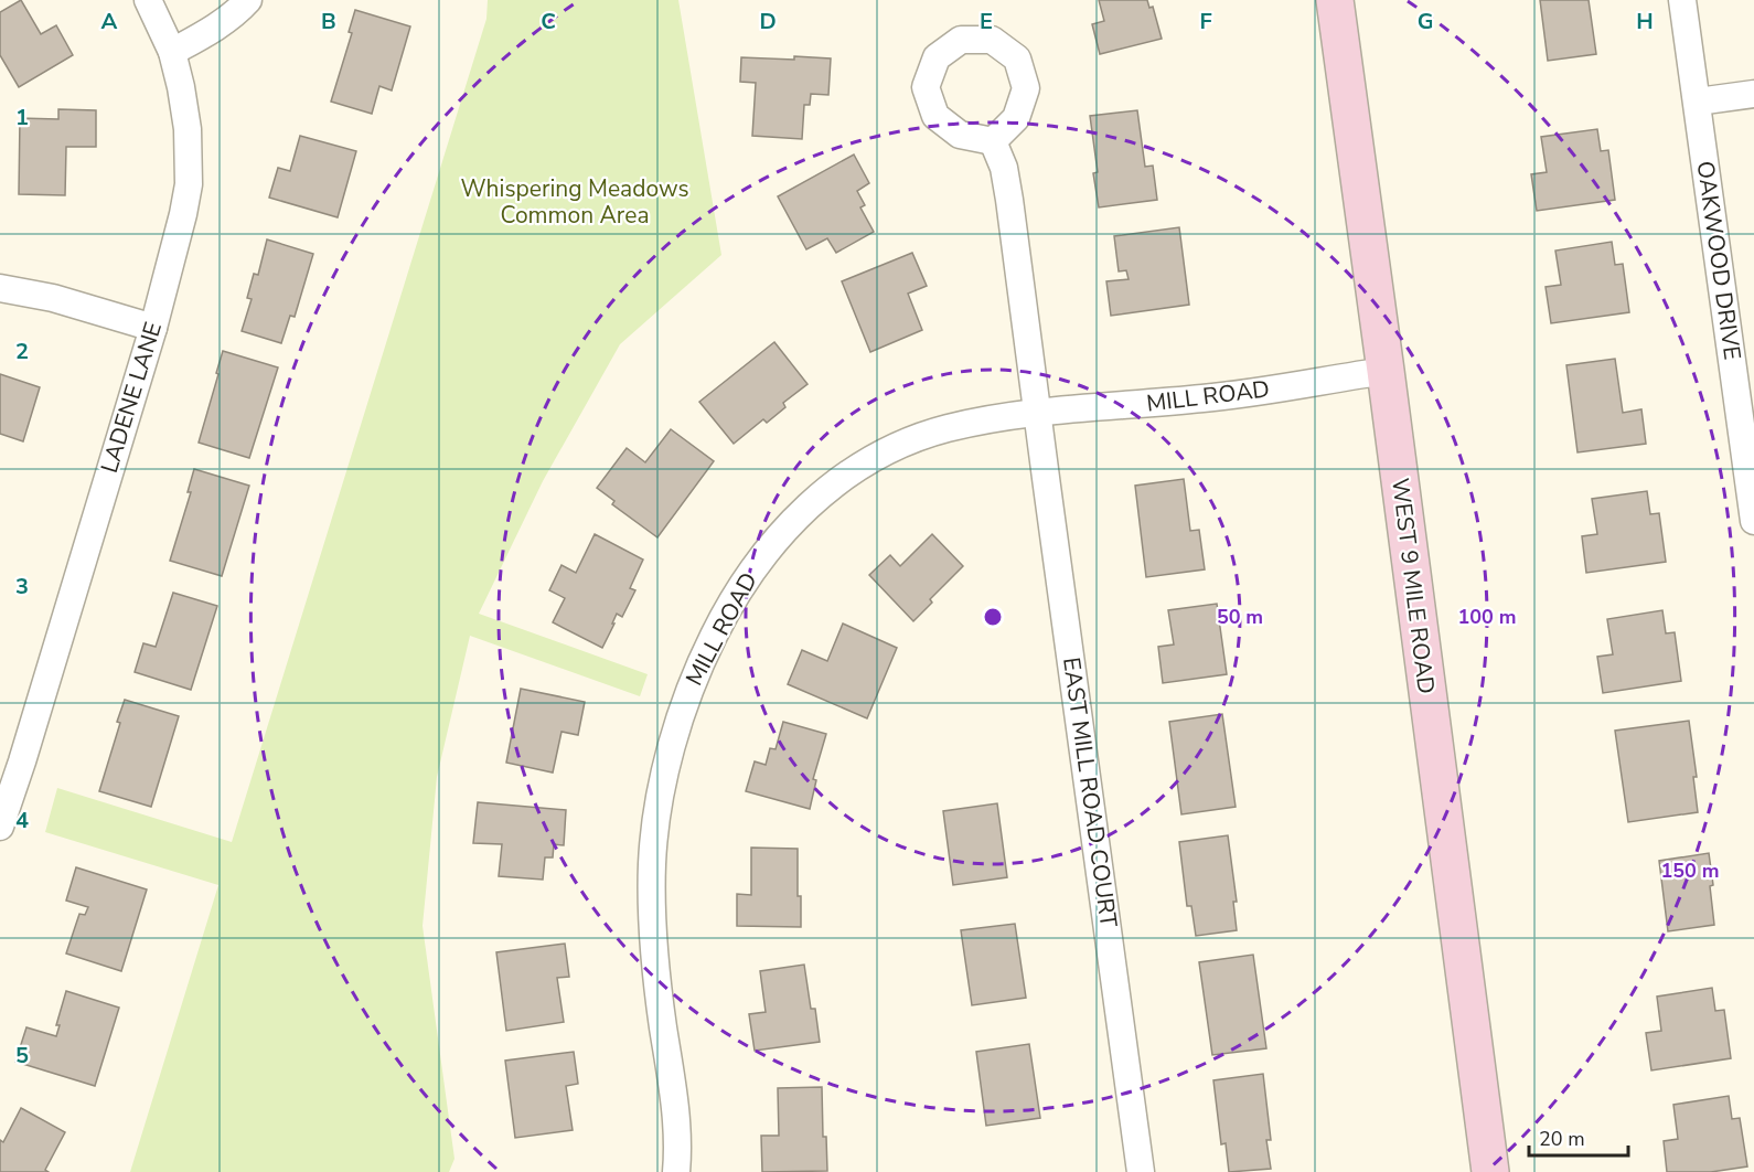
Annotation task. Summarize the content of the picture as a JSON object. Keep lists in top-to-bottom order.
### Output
{
  "streets": {
    "street": [
      "OAKWOOD DRIVE",
      "MILL ROAD",
      "LADENE LANE",
      "WEST 9 MILE ROAD",
      "EAST MILL ROAD COURT"
    ]
  },
  "crossings": [
    ["MILL ROAD", "WEST 9 MILE ROAD"],
    ["MILL ROAD", "EAST MILL ROAD COURT"]
  ],
  "parks": ["Whispering Meadows Common Area"],
  "scale_bar": "20 m",
  "grid": {
    "columns": [
      "A",
      "B",
      "C",
      "D",
      "E",
      "F",
      "G",
      "H"
    ],
    "rows": [
      "1",
      "2",
      "3",
      "4",
      "5"
    ]
  },
  "rings": ["50 m", "100 m", "150 m"]
}
